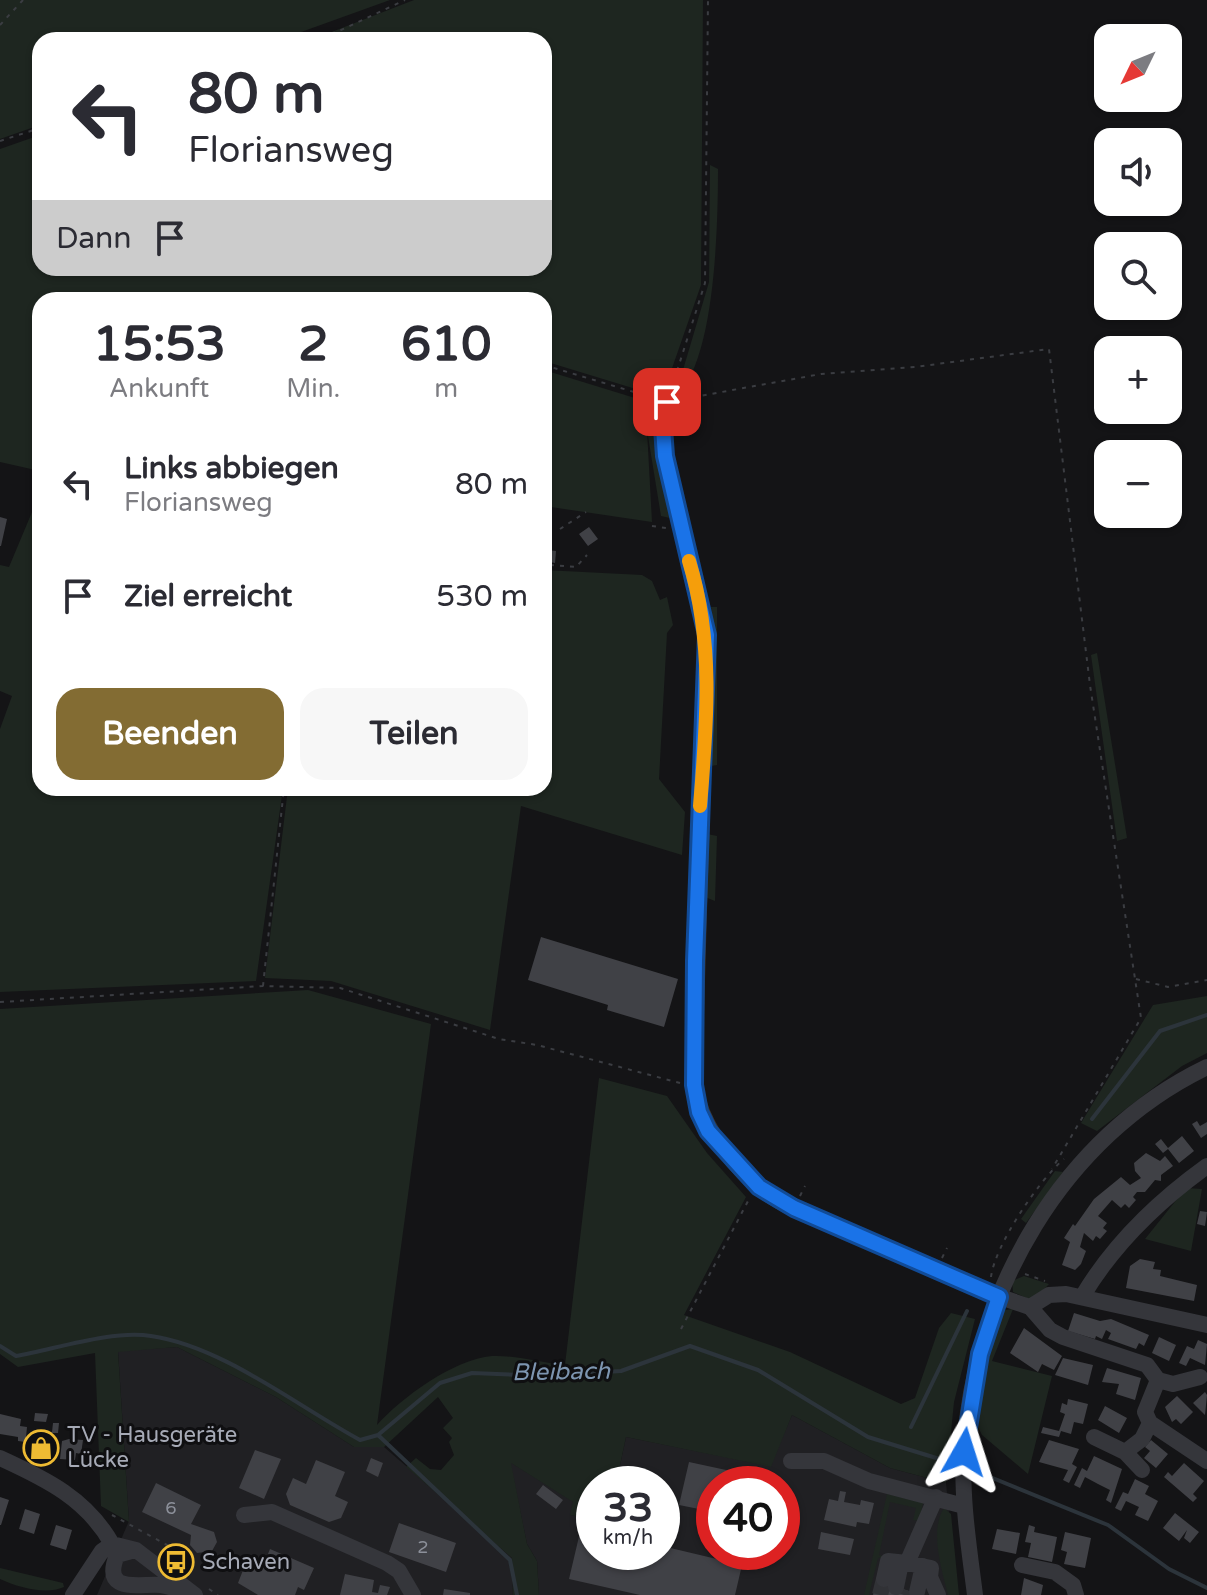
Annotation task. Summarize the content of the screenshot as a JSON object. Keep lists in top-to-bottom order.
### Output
{
  "water": ["Bleibach"],
  "places": {
    "shop": ["TV - Hausgeräte Lücke"],
    "bus stop": ["Schaven"]
  },
  "house_numbers": ["6", "2"],
  "north": "bottom left",
  "page": {
    "map_buttons": ["+", "−"],
    "turn": ["80 m", "Floriansweg"],
    "then": "Dann",
    "eta": [
      "15:53",
      "Ankunft",
      "2",
      "Min.",
      "610",
      "m"
    ],
    "list": [
      {
        "name": "Links abbiegen",
        "note": "Floriansweg",
        "value": "80 m"
      },
      {
        "name": "Ziel erreicht",
        "value": "530 m"
      }
    ],
    "buttons": ["Beenden", "Teilen"],
    "speed": "33 km/h",
    "limit": "40"
  }
}
